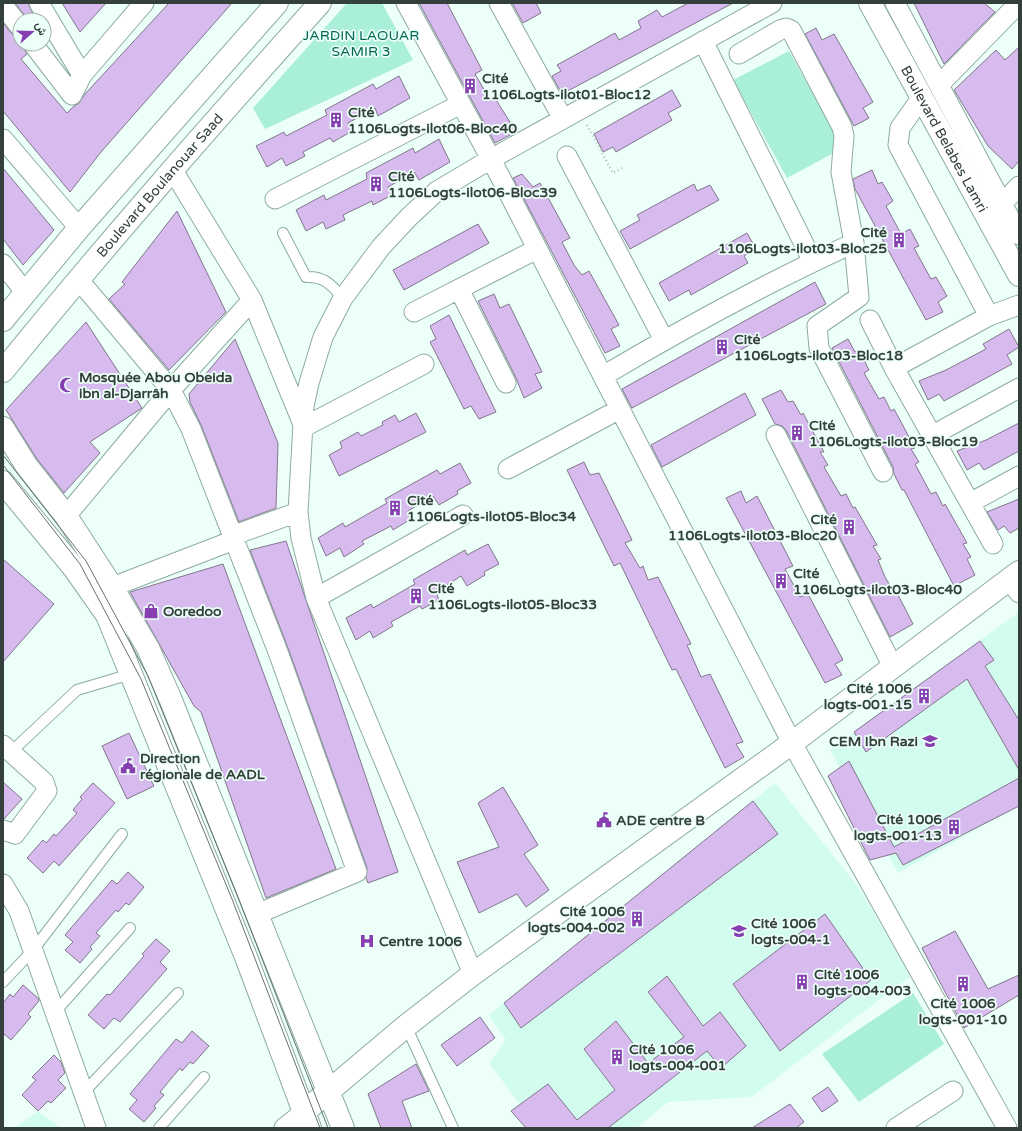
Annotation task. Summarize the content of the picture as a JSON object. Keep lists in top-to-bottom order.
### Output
{
  "streets": {
    "street": ["Boulevard Belabes Lamri", "Boulevard Boulanouar Saad"]
  },
  "parks": ["JARDIN LAOUAR SAMIR 3"],
  "places": {
    "building": [
      "Cité 1106Logts-ilot01-Bloc12",
      "Cité 1106Logts-ilot06-Bloc40",
      "Cité 1106Logts-ilot06-Bloc39",
      "Cité 1106Logts-ilot03-Bloc25",
      "Cité 1106Logts-ilot03-Bloc18",
      "Cité 1106Logts-ilot03-Bloc19",
      "Cité 1106Logts-ilot05-Bloc34",
      "Cité 1106Logts-ilot03-Bloc20",
      "Cité 1106Logts-ilot03-Bloc40",
      "Cité 1106Logts-ilot05-Bloc33",
      "Cité 1006 logts-001-15",
      "Cité 1006 logts-001-13",
      "Cité 1006 logts-004-002",
      "Cité 1006 logts-004-003",
      "Cité 1006 logts-001-10",
      "Cité 1006 logts-004-001"
    ],
    "mosque": ["Mosquée Abou Obeida ibn al-Djarrâh"],
    "shop": ["Ooredoo"],
    "school or university": ["CEM Ibn Razi", "Cité 1006 logts-004-1"],
    "public building": ["Direction régionale de AADL", "ADE centre B"],
    "hospital": ["Centre 1006"]
  },
  "north": "right"
}
